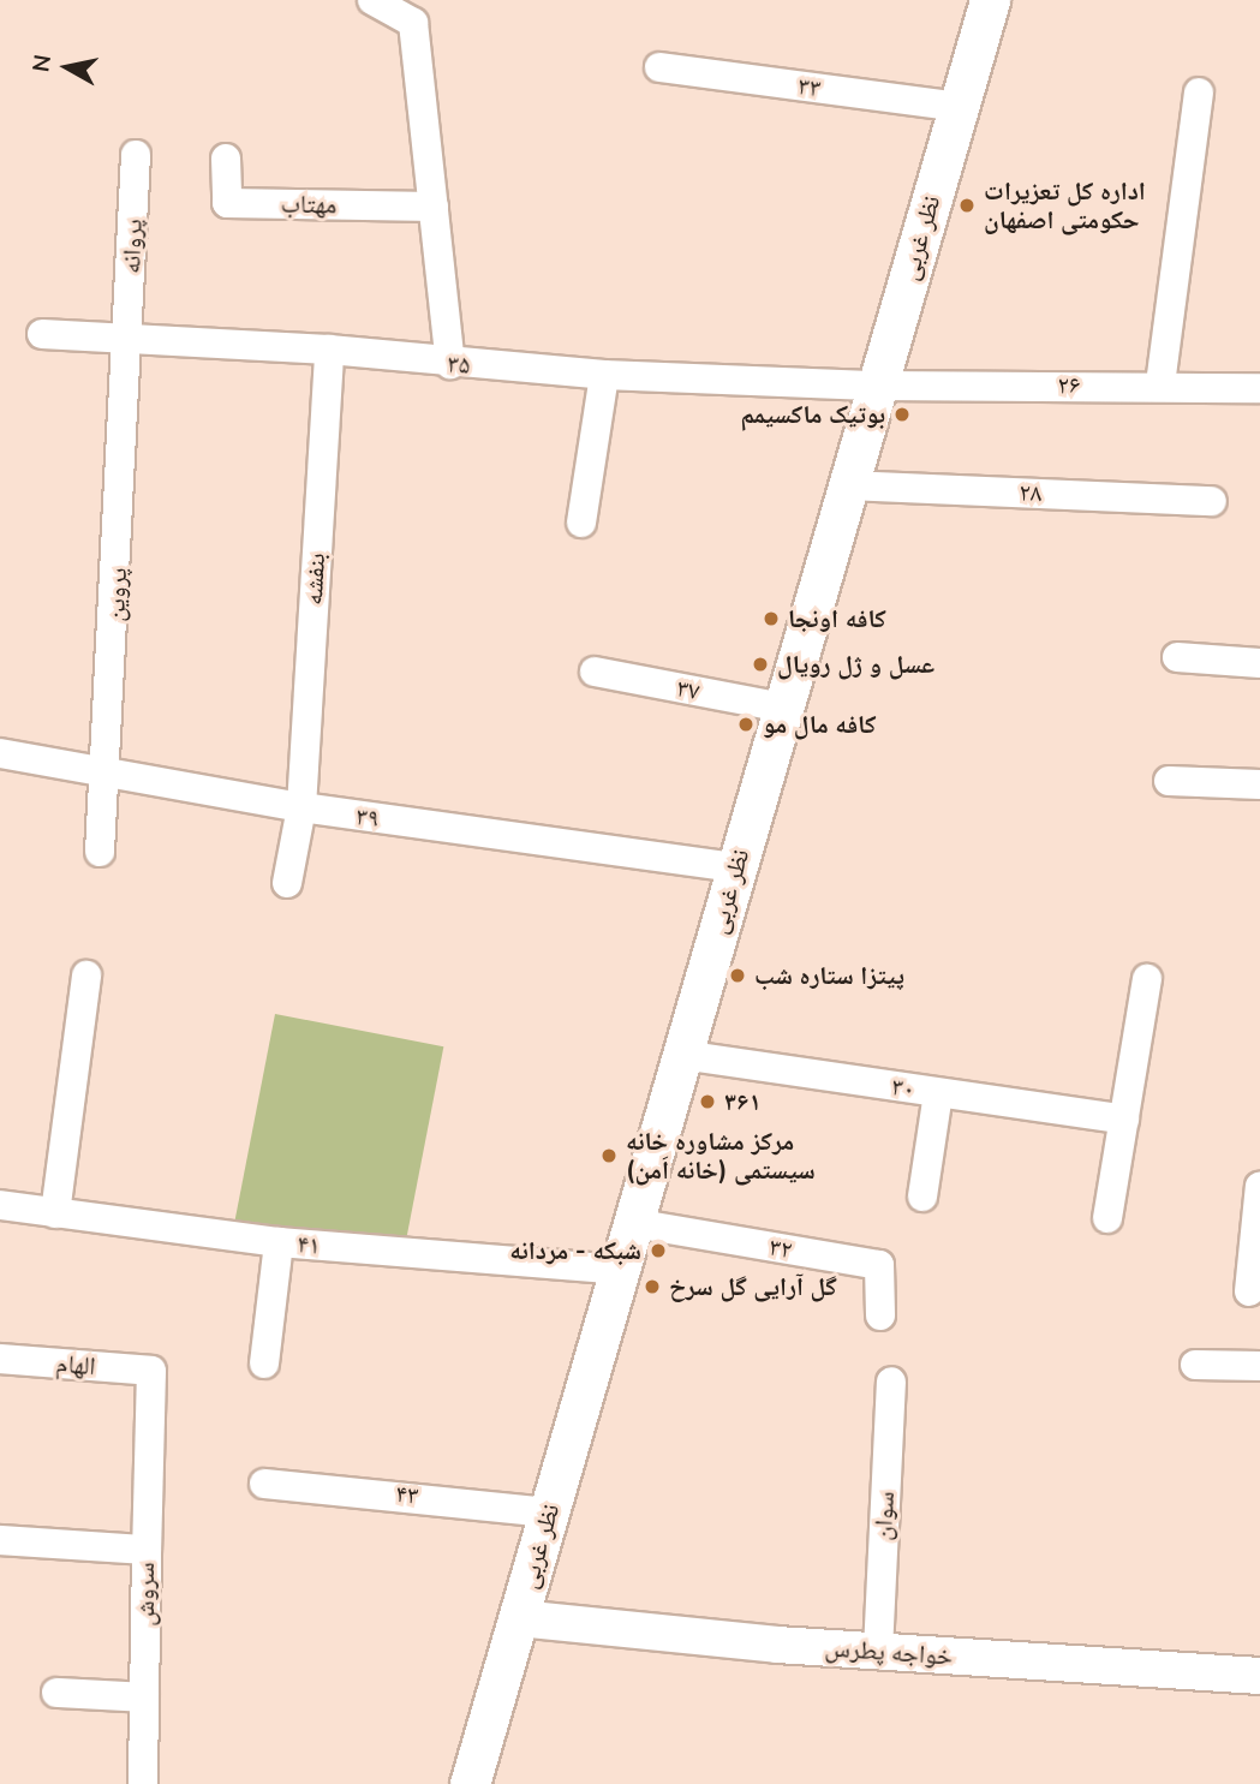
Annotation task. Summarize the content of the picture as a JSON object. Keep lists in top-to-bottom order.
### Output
{
  "streets": {
    "main road": ["نظر غربی"],
    "street": [
      "۳۳",
      "مهتاب",
      "پروانه",
      "۳۵",
      "۲۶",
      "۲۸",
      "بنفشه",
      "پروین",
      "۳۷",
      "۳۹",
      "۳۰",
      "۴۱",
      "۳۲",
      "الهام",
      "۴۳",
      "سوان",
      "سروش",
      "خواجه پطرس"
    ]
  },
  "crossings": [
    ["۳۳", "نظر غربی"],
    ["نظر غربی", "۳۵"],
    ["نظر غربی", "۲۶"],
    ["نظر غربی", "۲۸"],
    ["نظر غربی", "۳۷"],
    ["نظر غربی", "۳۹"],
    ["نظر غربی", "۳۰"],
    ["نظر غربی", "۴۱"],
    ["نظر غربی", "۳۲"],
    ["نظر غربی", "۴۳"],
    ["نظر غربی", "خواجه پطرس"],
    ["پروانه", "۳۵"],
    ["پروانه", "پروین"],
    ["۳۵", "۲۶"],
    ["۳۵", "بنفشه"],
    ["۳۵", "پروین"],
    ["بنفشه", "۳۹"],
    ["پروین", "۳۹"],
    ["الهام", "سروش"],
    ["سوان", "خواجه پطرس"]
  ],
  "places": [
    "اداره کل تعزیرات حکومتی اصفهان",
    "بوتیک ماکسیمم",
    "کافه اونجا",
    "عسل و ژل رویال",
    "کافه مال مو",
    "پیتزا ستاره شب",
    "۳۶۱",
    "مرکز مشاوره خانه سیستمی (خانه اَمن)",
    "شبکه - مردانه",
    "گل آرایی گل سرخ"
  ],
  "north": "left"
}
